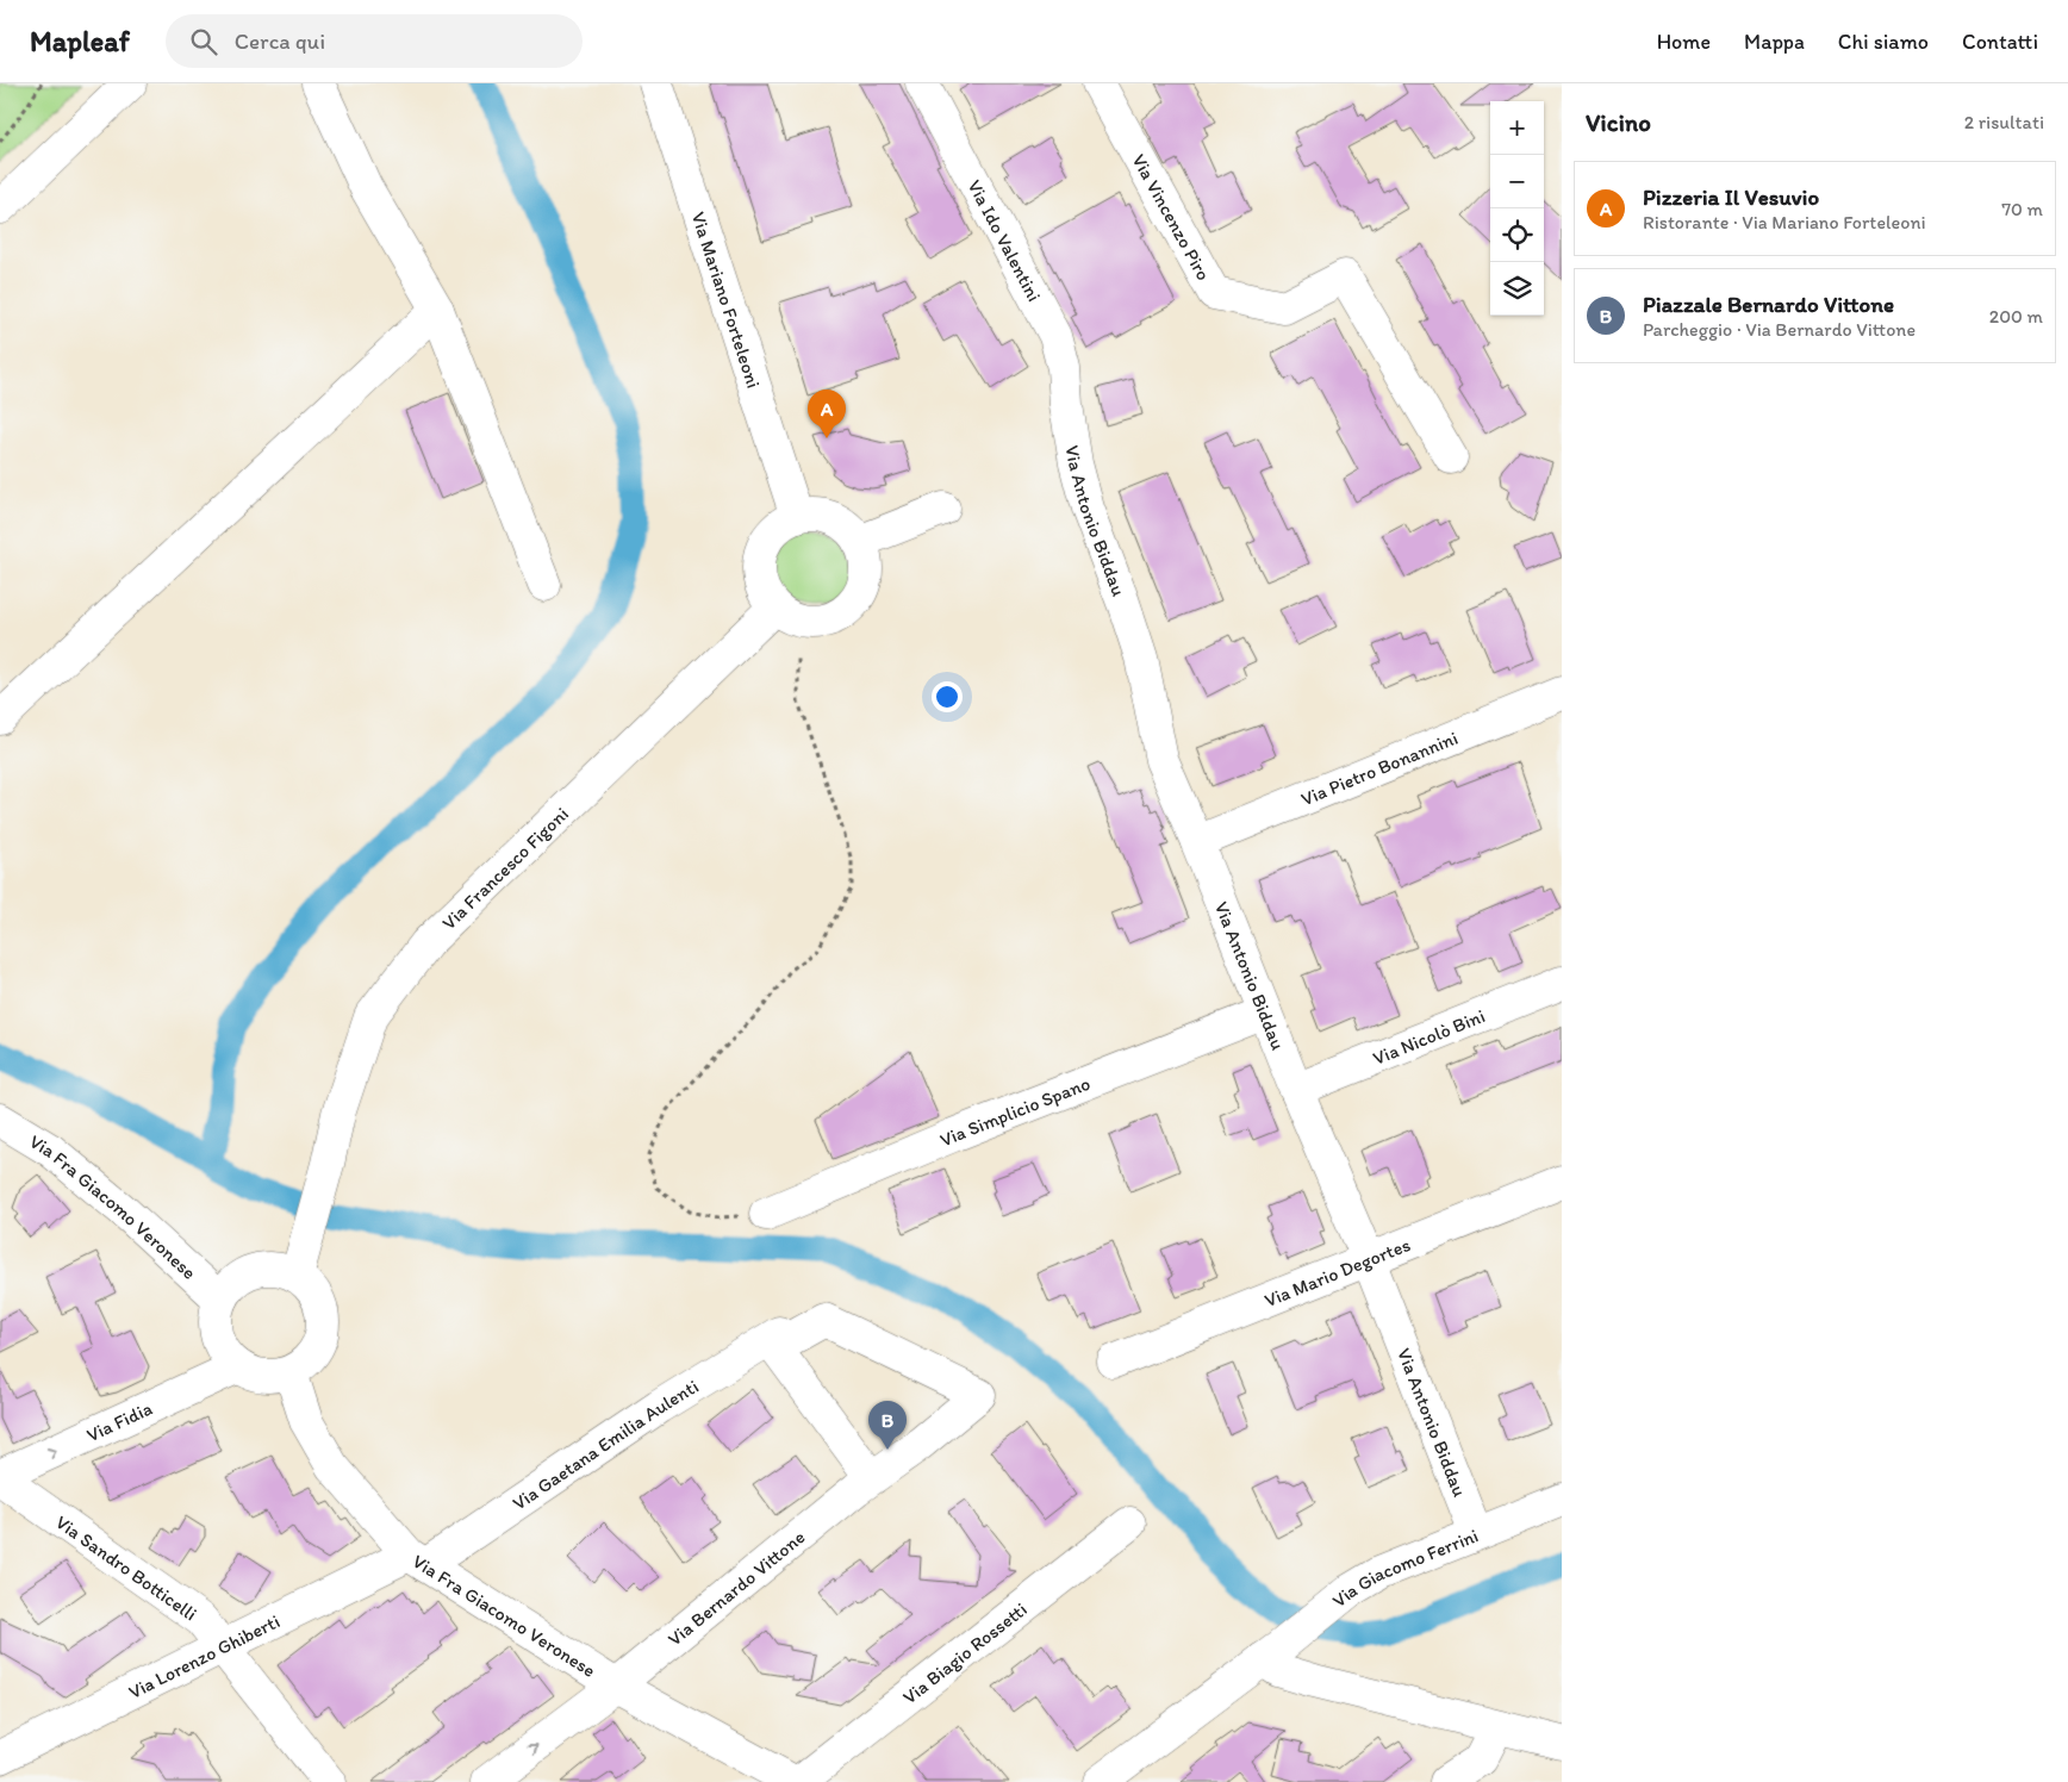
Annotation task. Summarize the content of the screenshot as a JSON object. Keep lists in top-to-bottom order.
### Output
{
  "streets": {
    "street": [
      "Via Vincenzo Piro",
      "Via Ido Valentini",
      "Via Mariano Forteleoni",
      "Via Antonio Biddau",
      "Via Pietro Bonannini",
      "Via Francesco Figoni",
      "Via Nicolò Bini",
      "Via Simplicio Spano",
      "Via Fra Giacomo Veronese",
      "Via Mario Degortes",
      "Via Fidia",
      "Via Gaetana Emilia Aulenti",
      "Via Sandro Botticelli",
      "Via Giacomo Ferrini",
      "Via Bernardo Vittone",
      "Via Biagio Rossetti",
      "Via Lorenzo Ghiberti"
    ]
  },
  "crossings": [
    ["Via Ido Valentini", "Via Antonio Biddau"],
    ["Via Mariano Forteleoni", "Via Francesco Figoni"],
    ["Via Antonio Biddau", "Via Pietro Bonannini"],
    ["Via Antonio Biddau", "Via Nicolò Bini"],
    ["Via Antonio Biddau", "Via Simplicio Spano"],
    ["Via Antonio Biddau", "Via Mario Degortes"],
    ["Via Antonio Biddau", "Via Giacomo Ferrini"],
    ["Via Francesco Figoni", "Via Fra Giacomo Veronese"],
    ["Via Francesco Figoni", "Via Fidia"],
    ["Via Fra Giacomo Veronese", "Via Fidia"],
    ["Via Fra Giacomo Veronese", "Via Gaetana Emilia Aulenti"],
    ["Via Fra Giacomo Veronese", "Via Bernardo Vittone"],
    ["Via Fra Giacomo Veronese", "Via Lorenzo Ghiberti"],
    ["Via Fidia", "Via Sandro Botticelli"],
    ["Via Gaetana Emilia Aulenti", "Via Bernardo Vittone"],
    ["Via Gaetana Emilia Aulenti", "Via Lorenzo Ghiberti"],
    ["Via Sandro Botticelli", "Via Lorenzo Ghiberti"]
  ],
  "one_way": ["Via Fidia"],
  "page": {
    "header": "Mapleaf",
    "search": "Cerca qui",
    "nav": [
      "Home",
      "Mappa",
      "Chi siamo",
      "Contatti"
    ],
    "heading": ["Vicino", "2 risultati"],
    "map_buttons": ["+", "−"],
    "list": [
      {
        "mark": "A",
        "name": "Pizzeria Il Vesuvio",
        "note": "Ristorante · Via Mariano Forteleoni",
        "value": "70 m"
      },
      {
        "mark": "B",
        "name": "Piazzale Bernardo Vittone",
        "note": "Parcheggio · Via Bernardo Vittone",
        "value": "200 m"
      }
    ],
    "pins": ["A", "B"]
  }
}
